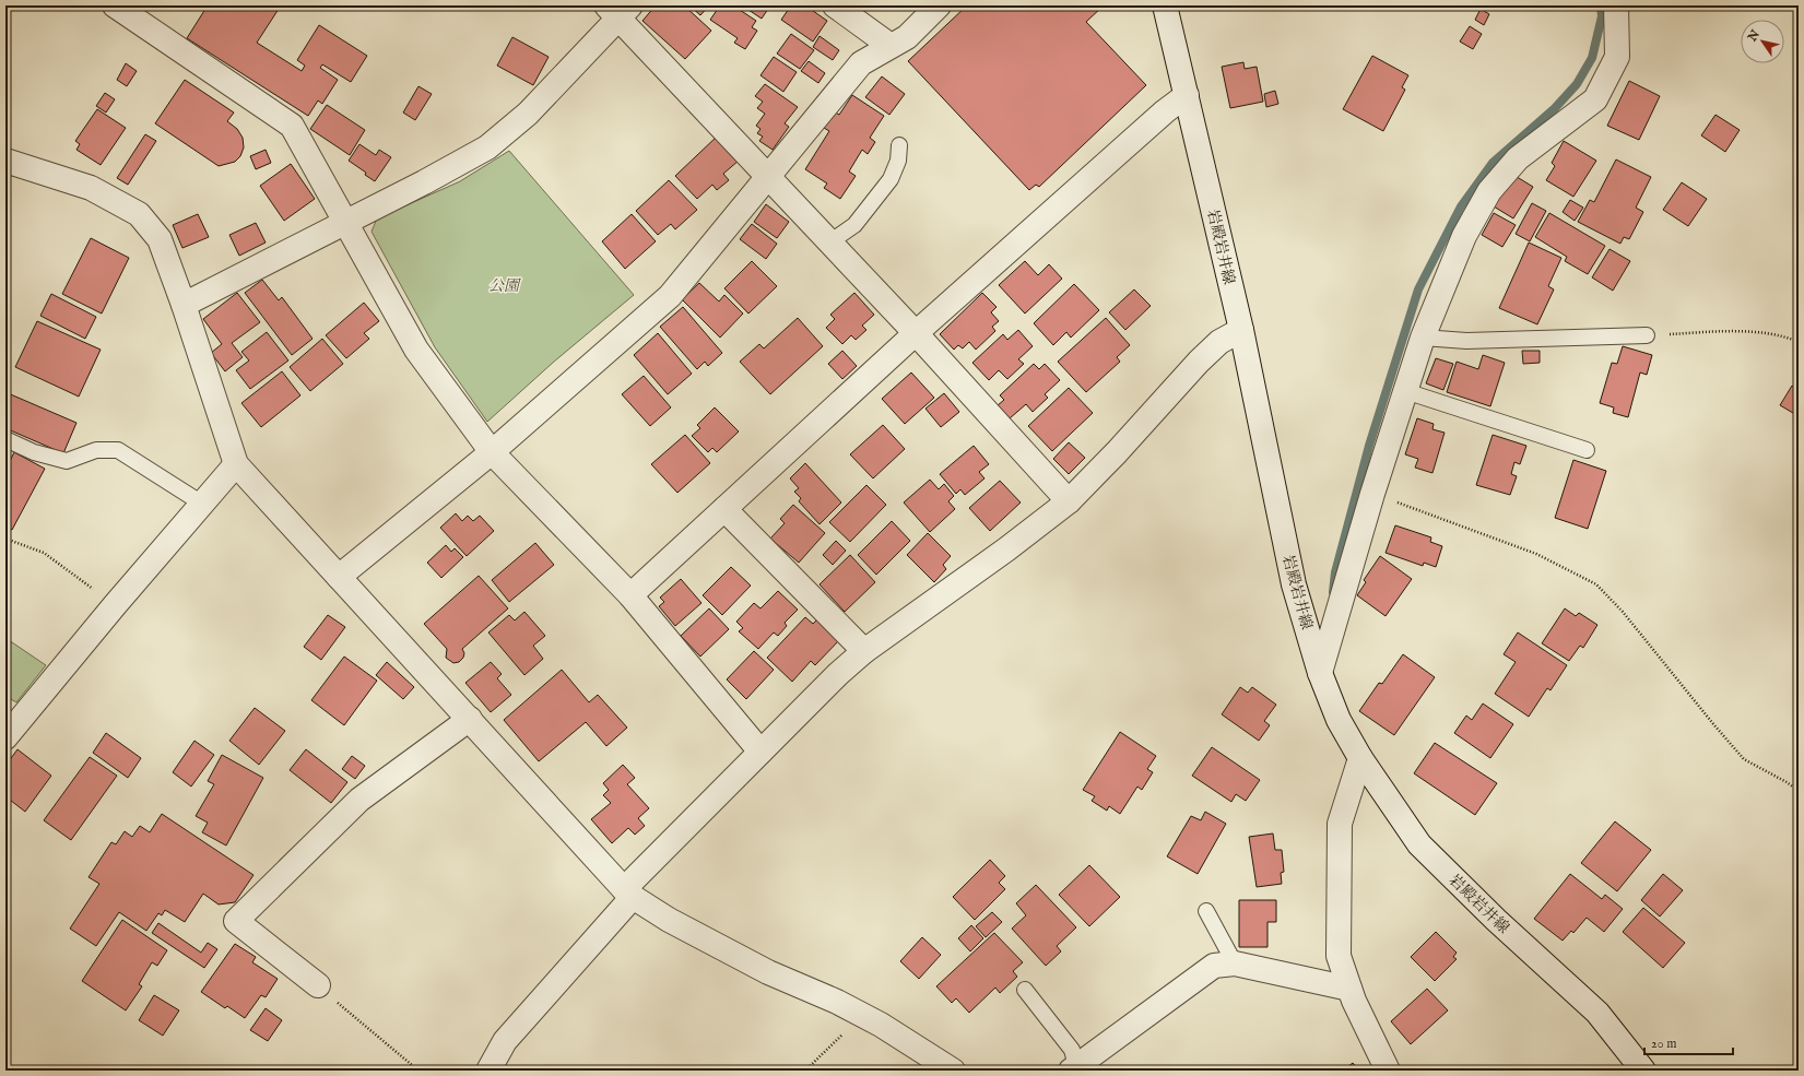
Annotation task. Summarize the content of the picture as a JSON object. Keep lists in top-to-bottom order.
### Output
{
  "streets": {
    "street": ["岩殿岩井線"]
  },
  "parks": ["公園"],
  "scale_bar": "20 m",
  "north": "top left"
}
